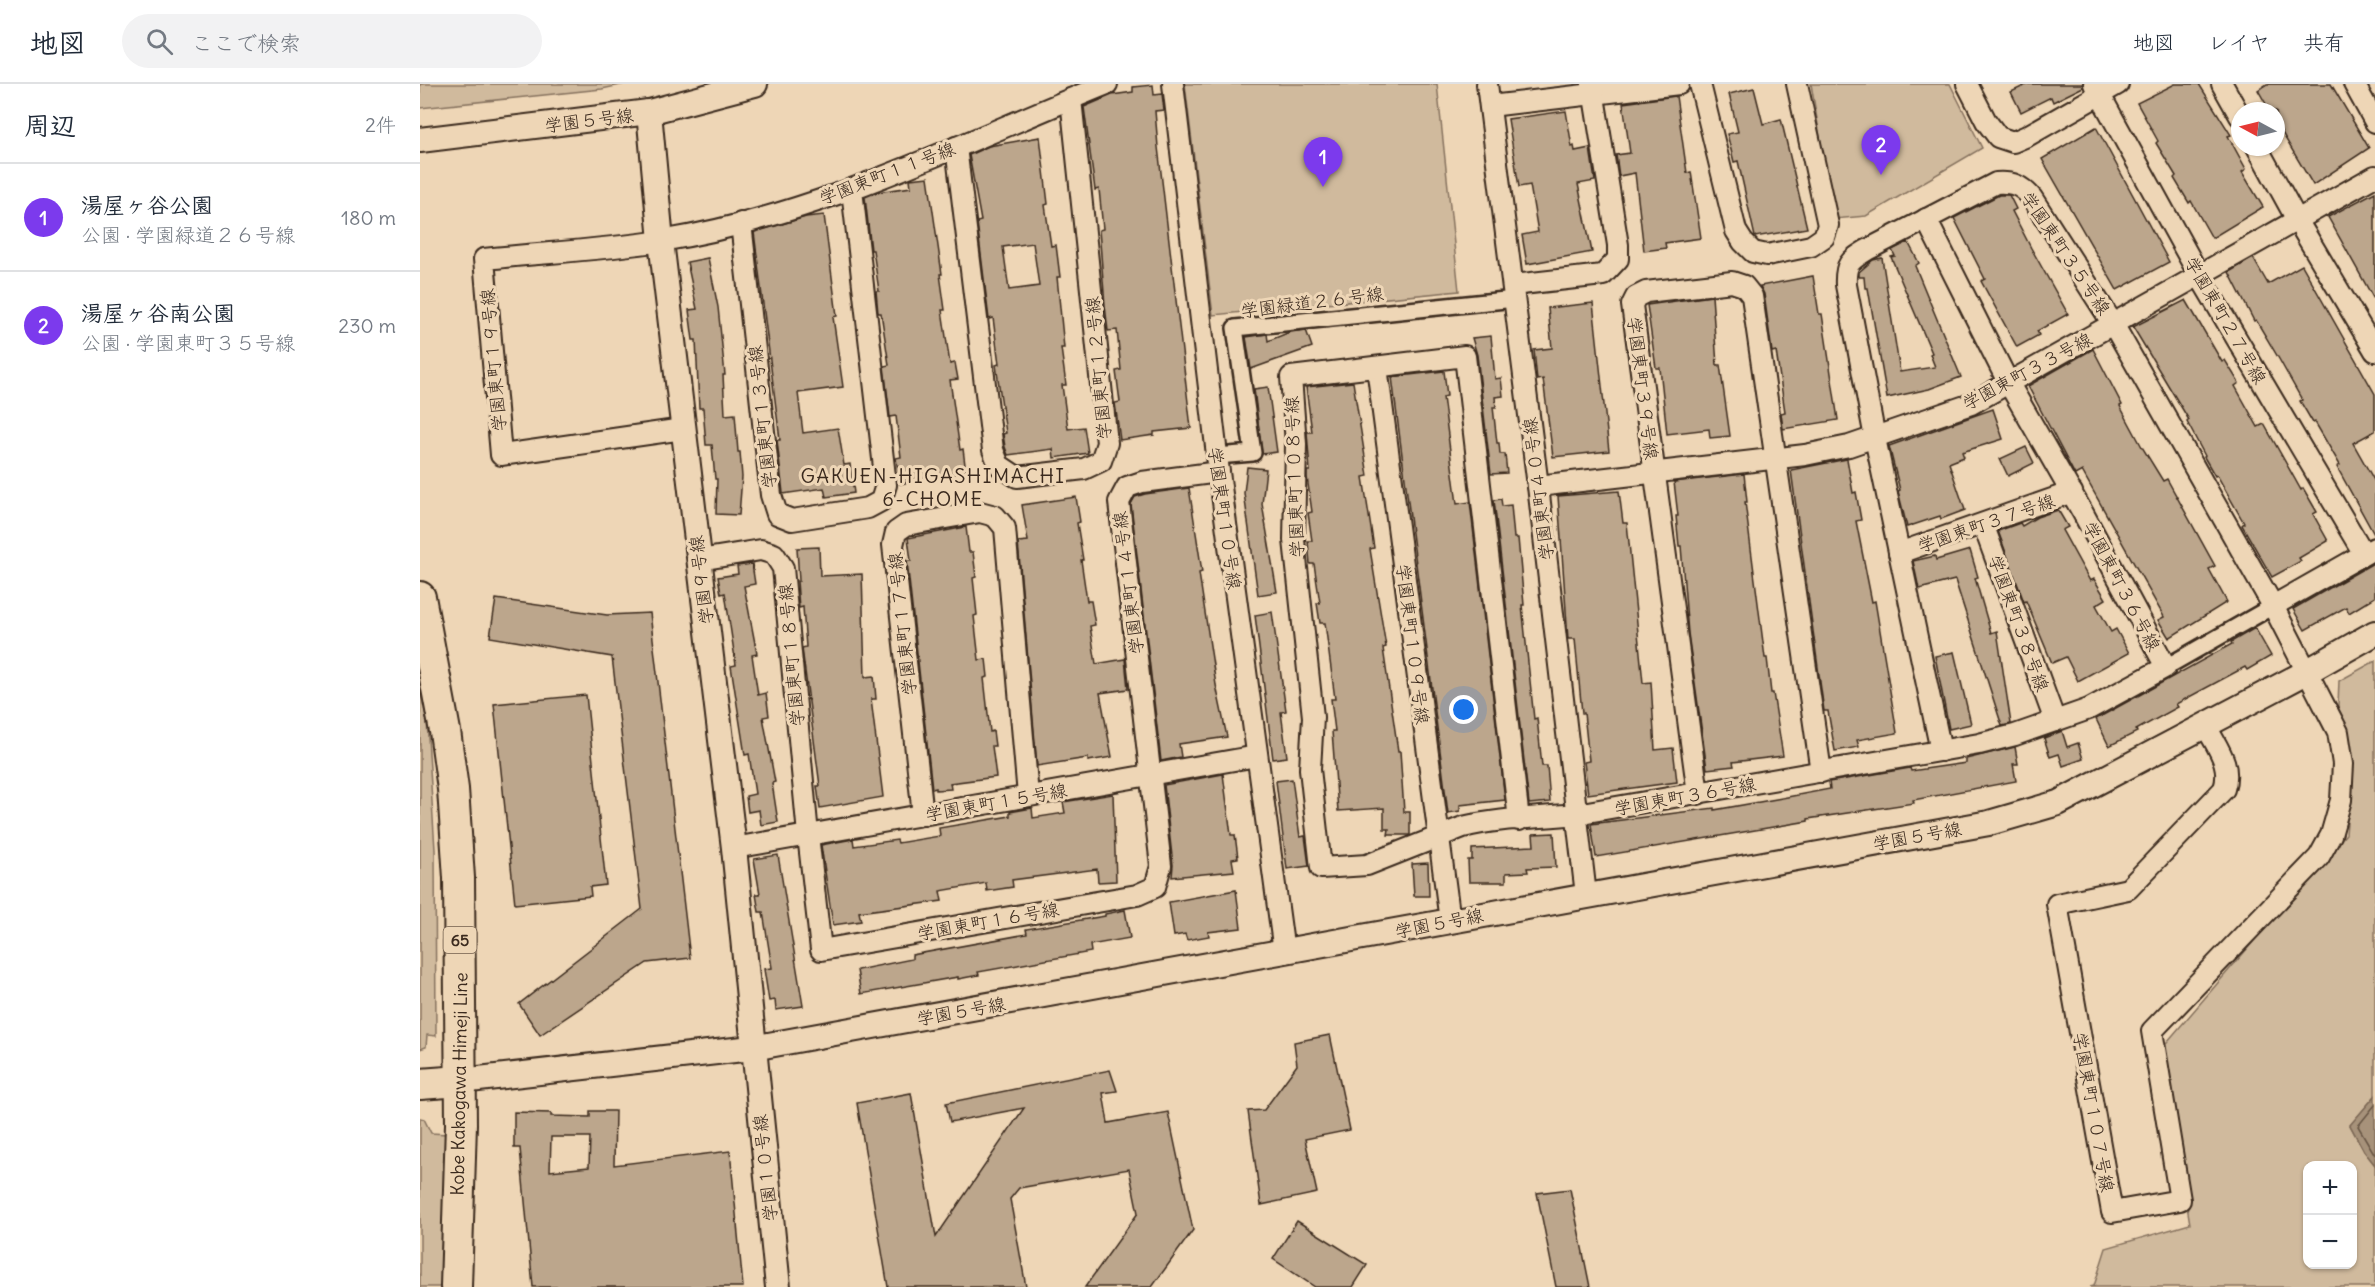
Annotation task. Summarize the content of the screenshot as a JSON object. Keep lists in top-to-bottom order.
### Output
{
  "streets": {
    "main road": ["65", "Kobe Kakogawa Himeji Line"],
    "street": [
      "学園５号線",
      "学園東町１１号線",
      "学園東町３５号線",
      "学園緑道２６号線",
      "学園東町２７号線",
      "学園東町１９号線",
      "学園東町１２号線",
      "学園東町３３号線",
      "学園東町３９号線",
      "学園東町１３号線",
      "学園東町１０８号線",
      "学園東町４０号線",
      "学園東町１０号線",
      "学園東町３７号線",
      "学園９号線",
      "学園東町１４号線",
      "学園東町３６号線",
      "学園東町３８号線",
      "学園東町１７号線",
      "学園東町１０９号線",
      "学園東町１８号線",
      "学園東町１５号線",
      "学園東町１６号線",
      "学園東町１０７号線",
      "学園１０号線"
    ]
  },
  "crossings": [
    ["学園５号線", "学園東町３５号線"],
    ["学園５号線", "学園東町４０号線"],
    ["学園５号線", "学園東町１０号線"],
    ["学園５号線", "学園９号線"],
    ["学園５号線", "学園東町１０９号線"],
    ["学園５号線", "Kobe Kakogawa Himeji Line"],
    ["学園５号線", "学園東町１０７号線"],
    ["学園５号線", "学園１０号線"],
    ["学園東町１１号線", "学園東町１９号線"],
    ["学園東町１１号線", "学園東町１２号線"],
    ["学園東町１１号線", "学園東町１３号線"],
    ["学園東町１１号線", "学園９号線"],
    ["学園東町３５号線", "学園東町３３号線"],
    ["学園東町３５号線", "学園東町３７号線"],
    ["学園東町３５号線", "学園東町３６号線"],
    ["学園東町３５号線", "学園東町１０７号線"],
    ["学園緑道２６号線", "学園東町４０号線"],
    ["学園緑道２６号線", "学園東町１０号線"],
    ["学園緑道２６号線", "学園東町１４号線"],
    ["学園東町２７号線", "学園東町３３号線"],
    ["学園東町１９号線", "学園９号線"],
    ["学園東町３３号線", "学園東町３９号線"],
    ["学園東町３３号線", "学園東町４０号線"],
    ["学園東町３３号線", "学園東町３６号線"],
    ["学園東町３９号線", "学園東町３６号線"],
    ["学園東町１０８号線", "学園東町４０号線"],
    ["学園東町１０８号線", "学園東町３６号線"],
    ["学園東町１０８号線", "学園東町１０９号線"],
    ["学園東町４０号線", "学園東町３６号線"],
    ["学園東町１０号線", "学園東町１４号線"],
    ["学園東町１０号線", "学園東町１５号線"],
    ["学園東町３７号線", "学園東町３６号線"],
    ["学園東町３７号線", "学園東町３８号線"],
    ["学園９号線", "学園東町１８号線"],
    ["学園９号線", "学園東町１５号線"],
    ["学園９号線", "学園１０号線"],
    ["学園東町１４号線", "学園東町１５号線"],
    ["学園東町１４号線", "学園東町１６号線"],
    ["学園東町３６号線", "学園東町３８号線"],
    ["学園東町１７号線", "学園東町１５号線"],
    ["学園東町１８号線", "学園東町１５号線"],
    ["学園東町１８号線", "学園東町１６号線"],
    ["学園東町１５号線", "学園東町１６号線"]
  ],
  "districts": ["GAKUEN-HIGASHIMACHI 6-CHOME"],
  "north": "left",
  "page": {
    "header": "地図",
    "search": "ここで検索",
    "nav": ["地図", "レイヤ", "共有"],
    "heading": ["周辺", "2件"],
    "pins": ["2", "1"],
    "list": [
      {
        "mark": "1",
        "name": "湯屋ヶ谷公園",
        "note": "公園 · 学園緑道２６号線",
        "value": "180 m"
      },
      {
        "mark": "2",
        "name": "湯屋ヶ谷南公園",
        "note": "公園 · 学園東町３５号線",
        "value": "230 m"
      }
    ],
    "map_buttons": ["+", "−"]
  }
}
